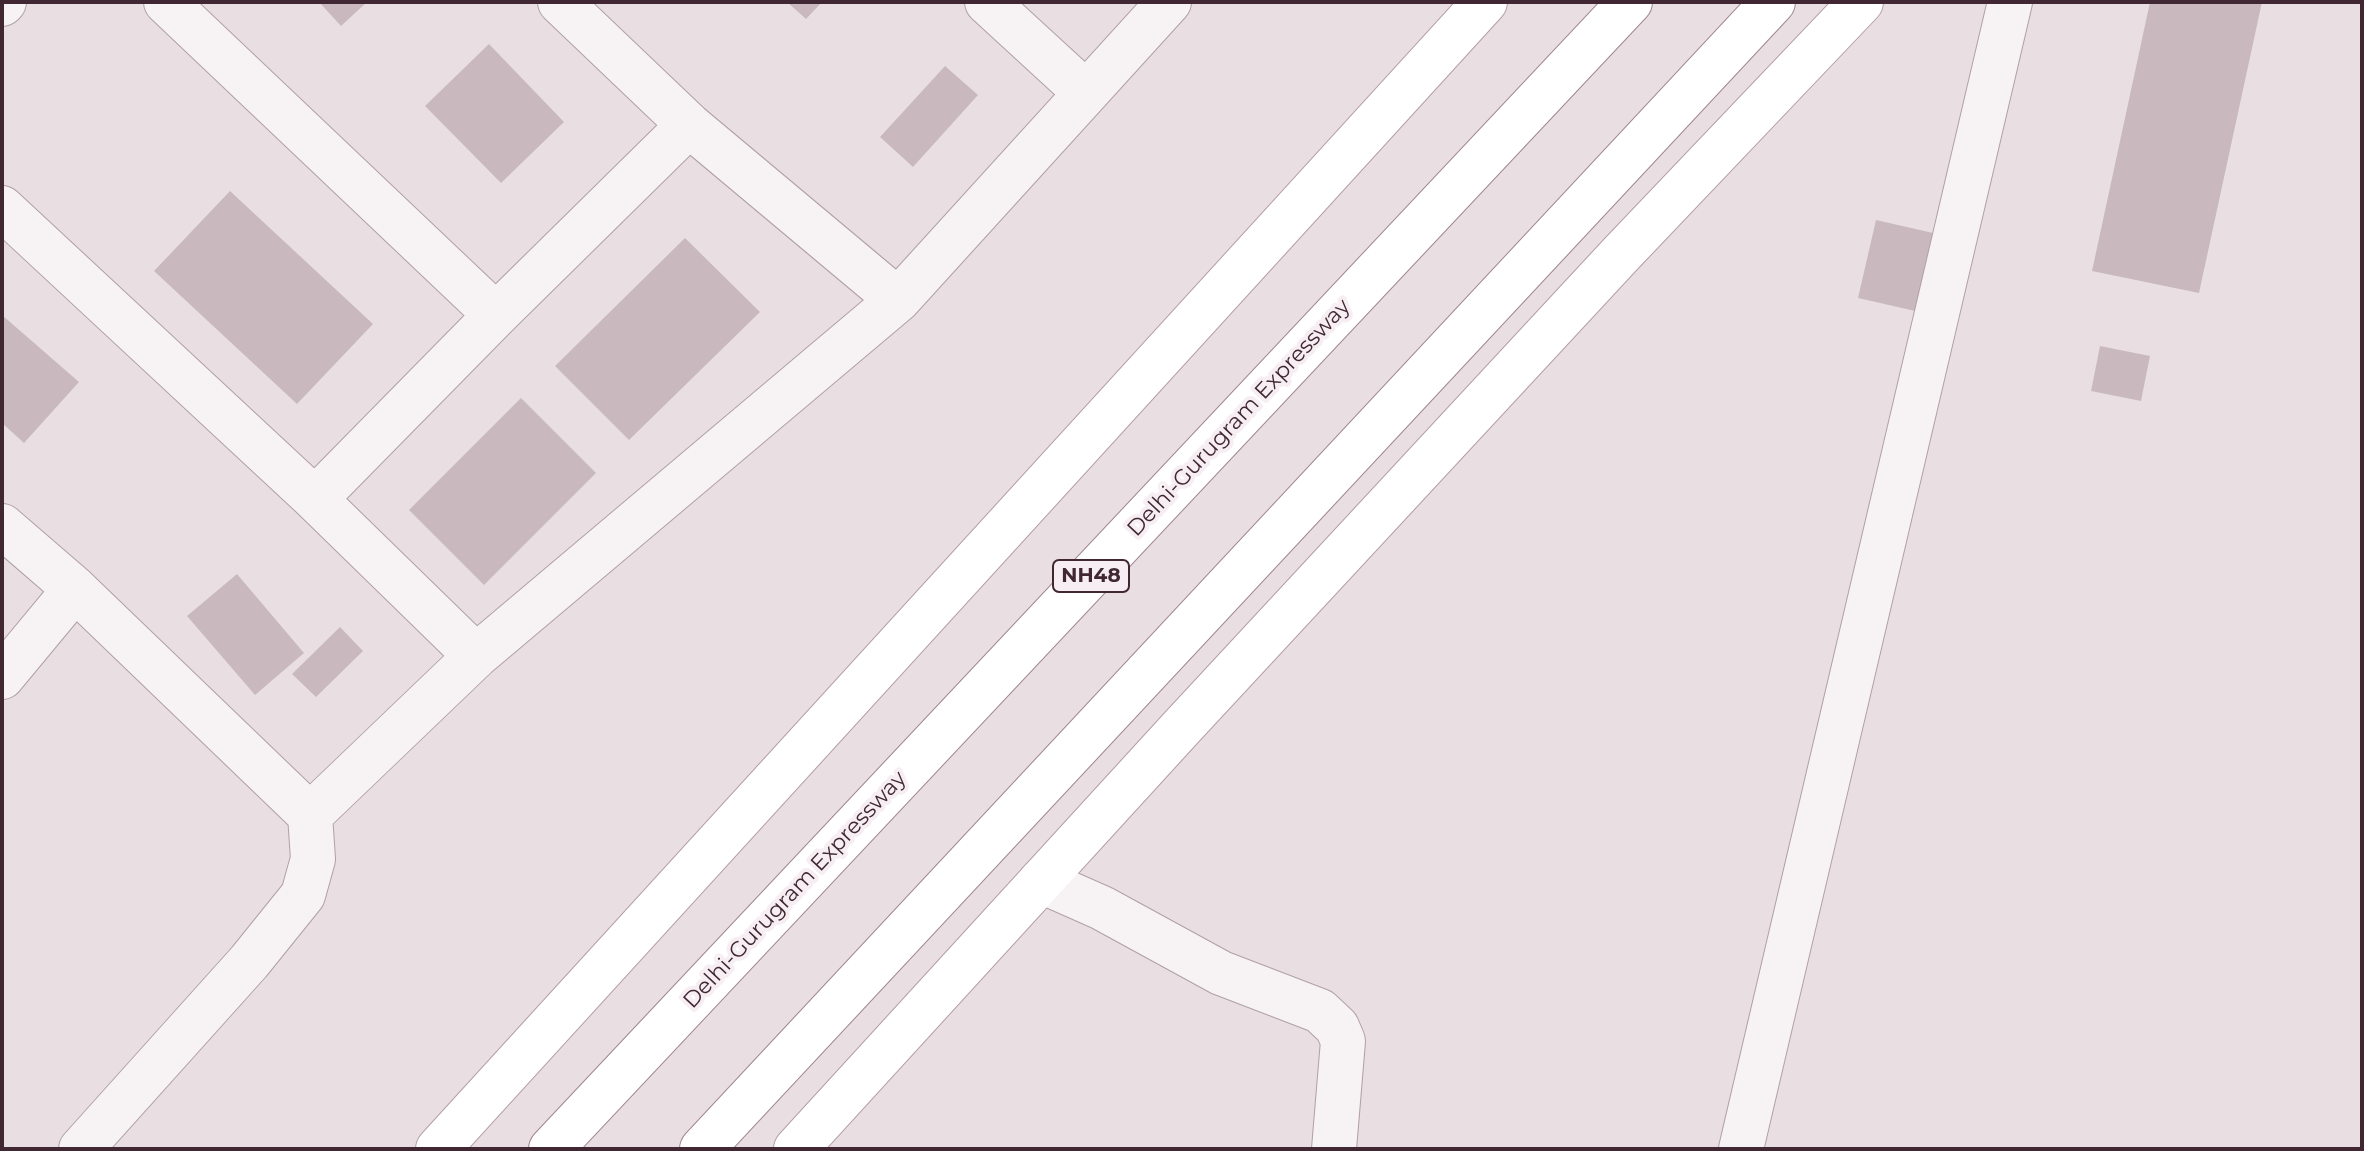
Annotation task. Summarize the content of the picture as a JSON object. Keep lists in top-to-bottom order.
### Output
{
  "streets": {
    "main road": ["Delhi-Gurugram Expressway", "NH48"]
  }
}
